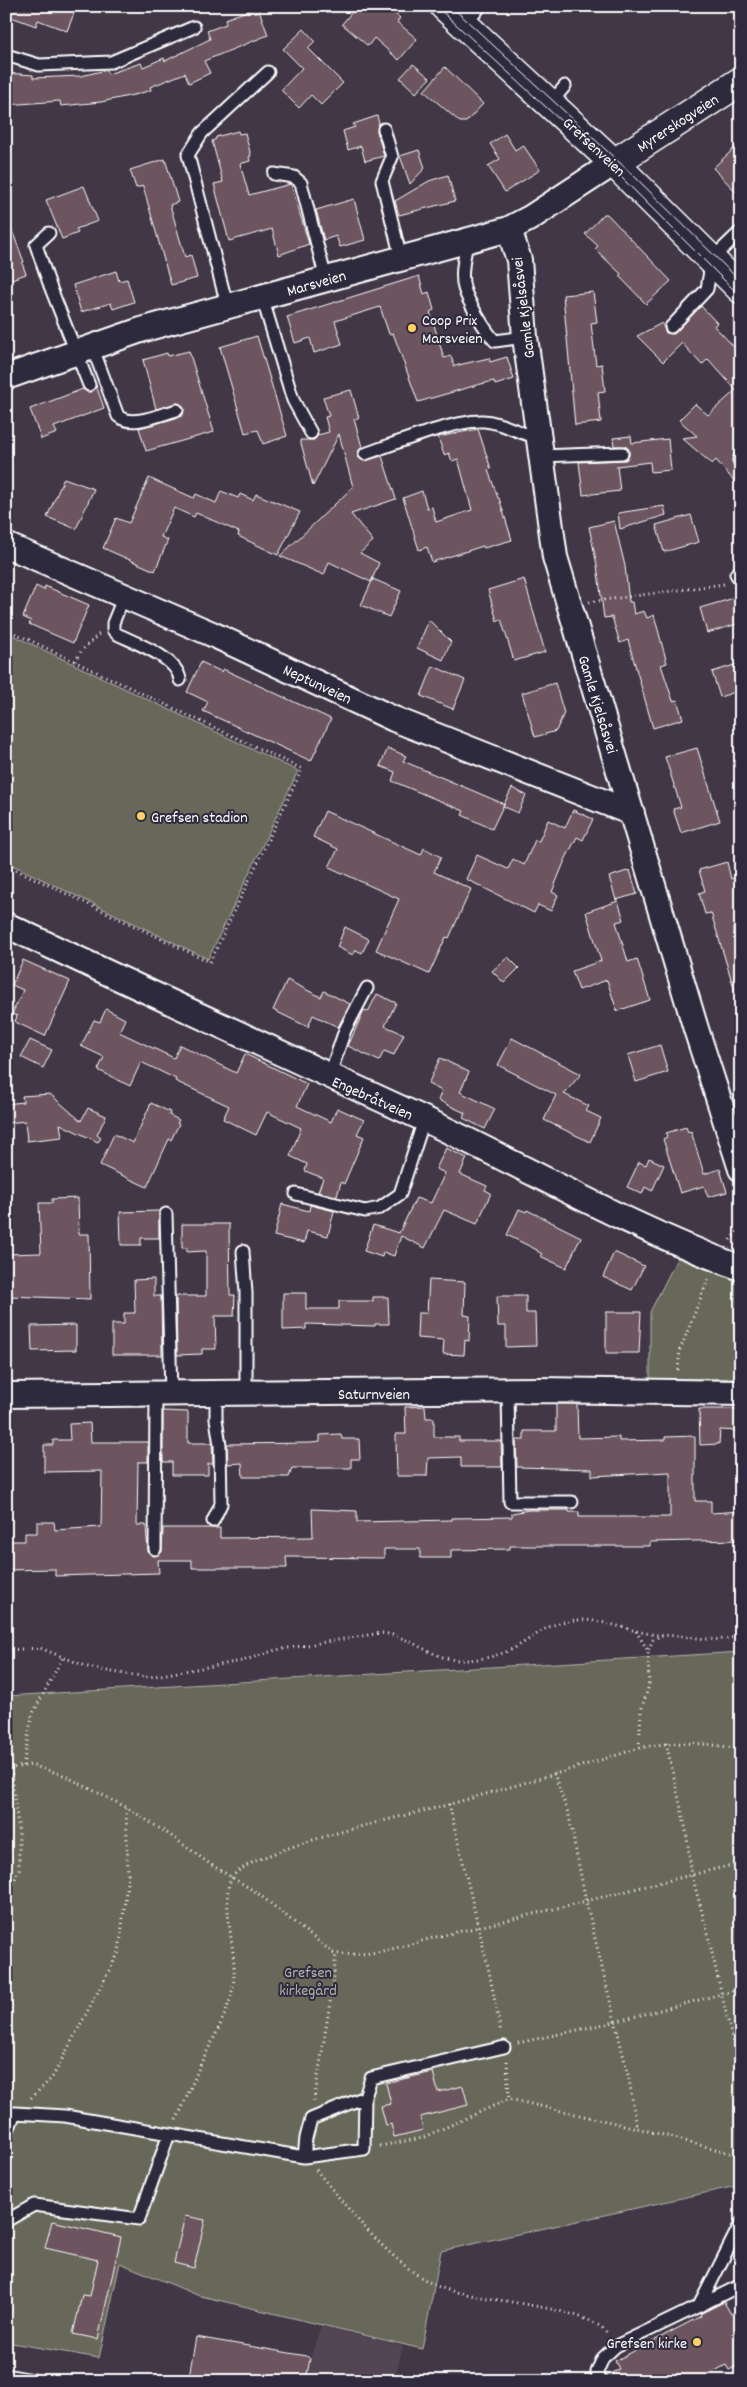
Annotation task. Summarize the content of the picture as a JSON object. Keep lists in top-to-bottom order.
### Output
{
  "streets": {
    "main road": ["Myrerskogveien", "Grefsenveien"],
    "street": [
      "Marsveien",
      "Gamle Kjelsåsvei",
      "Neptunveien",
      "Engebråtveien",
      "Saturnveien"
    ]
  },
  "crossings": [
    ["Myrerskogveien", "Grefsenveien"],
    ["Myrerskogveien", "Marsveien"],
    ["Grefsenveien", "Marsveien"],
    ["Marsveien", "Gamle Kjelsåsvei"],
    ["Gamle Kjelsåsvei", "Neptunveien"]
  ],
  "parks": ["Grefsen kirkegård"],
  "places": ["Coop Prix Marsveien", "Grefsen stadion", "Grefsen kirke"]
}
